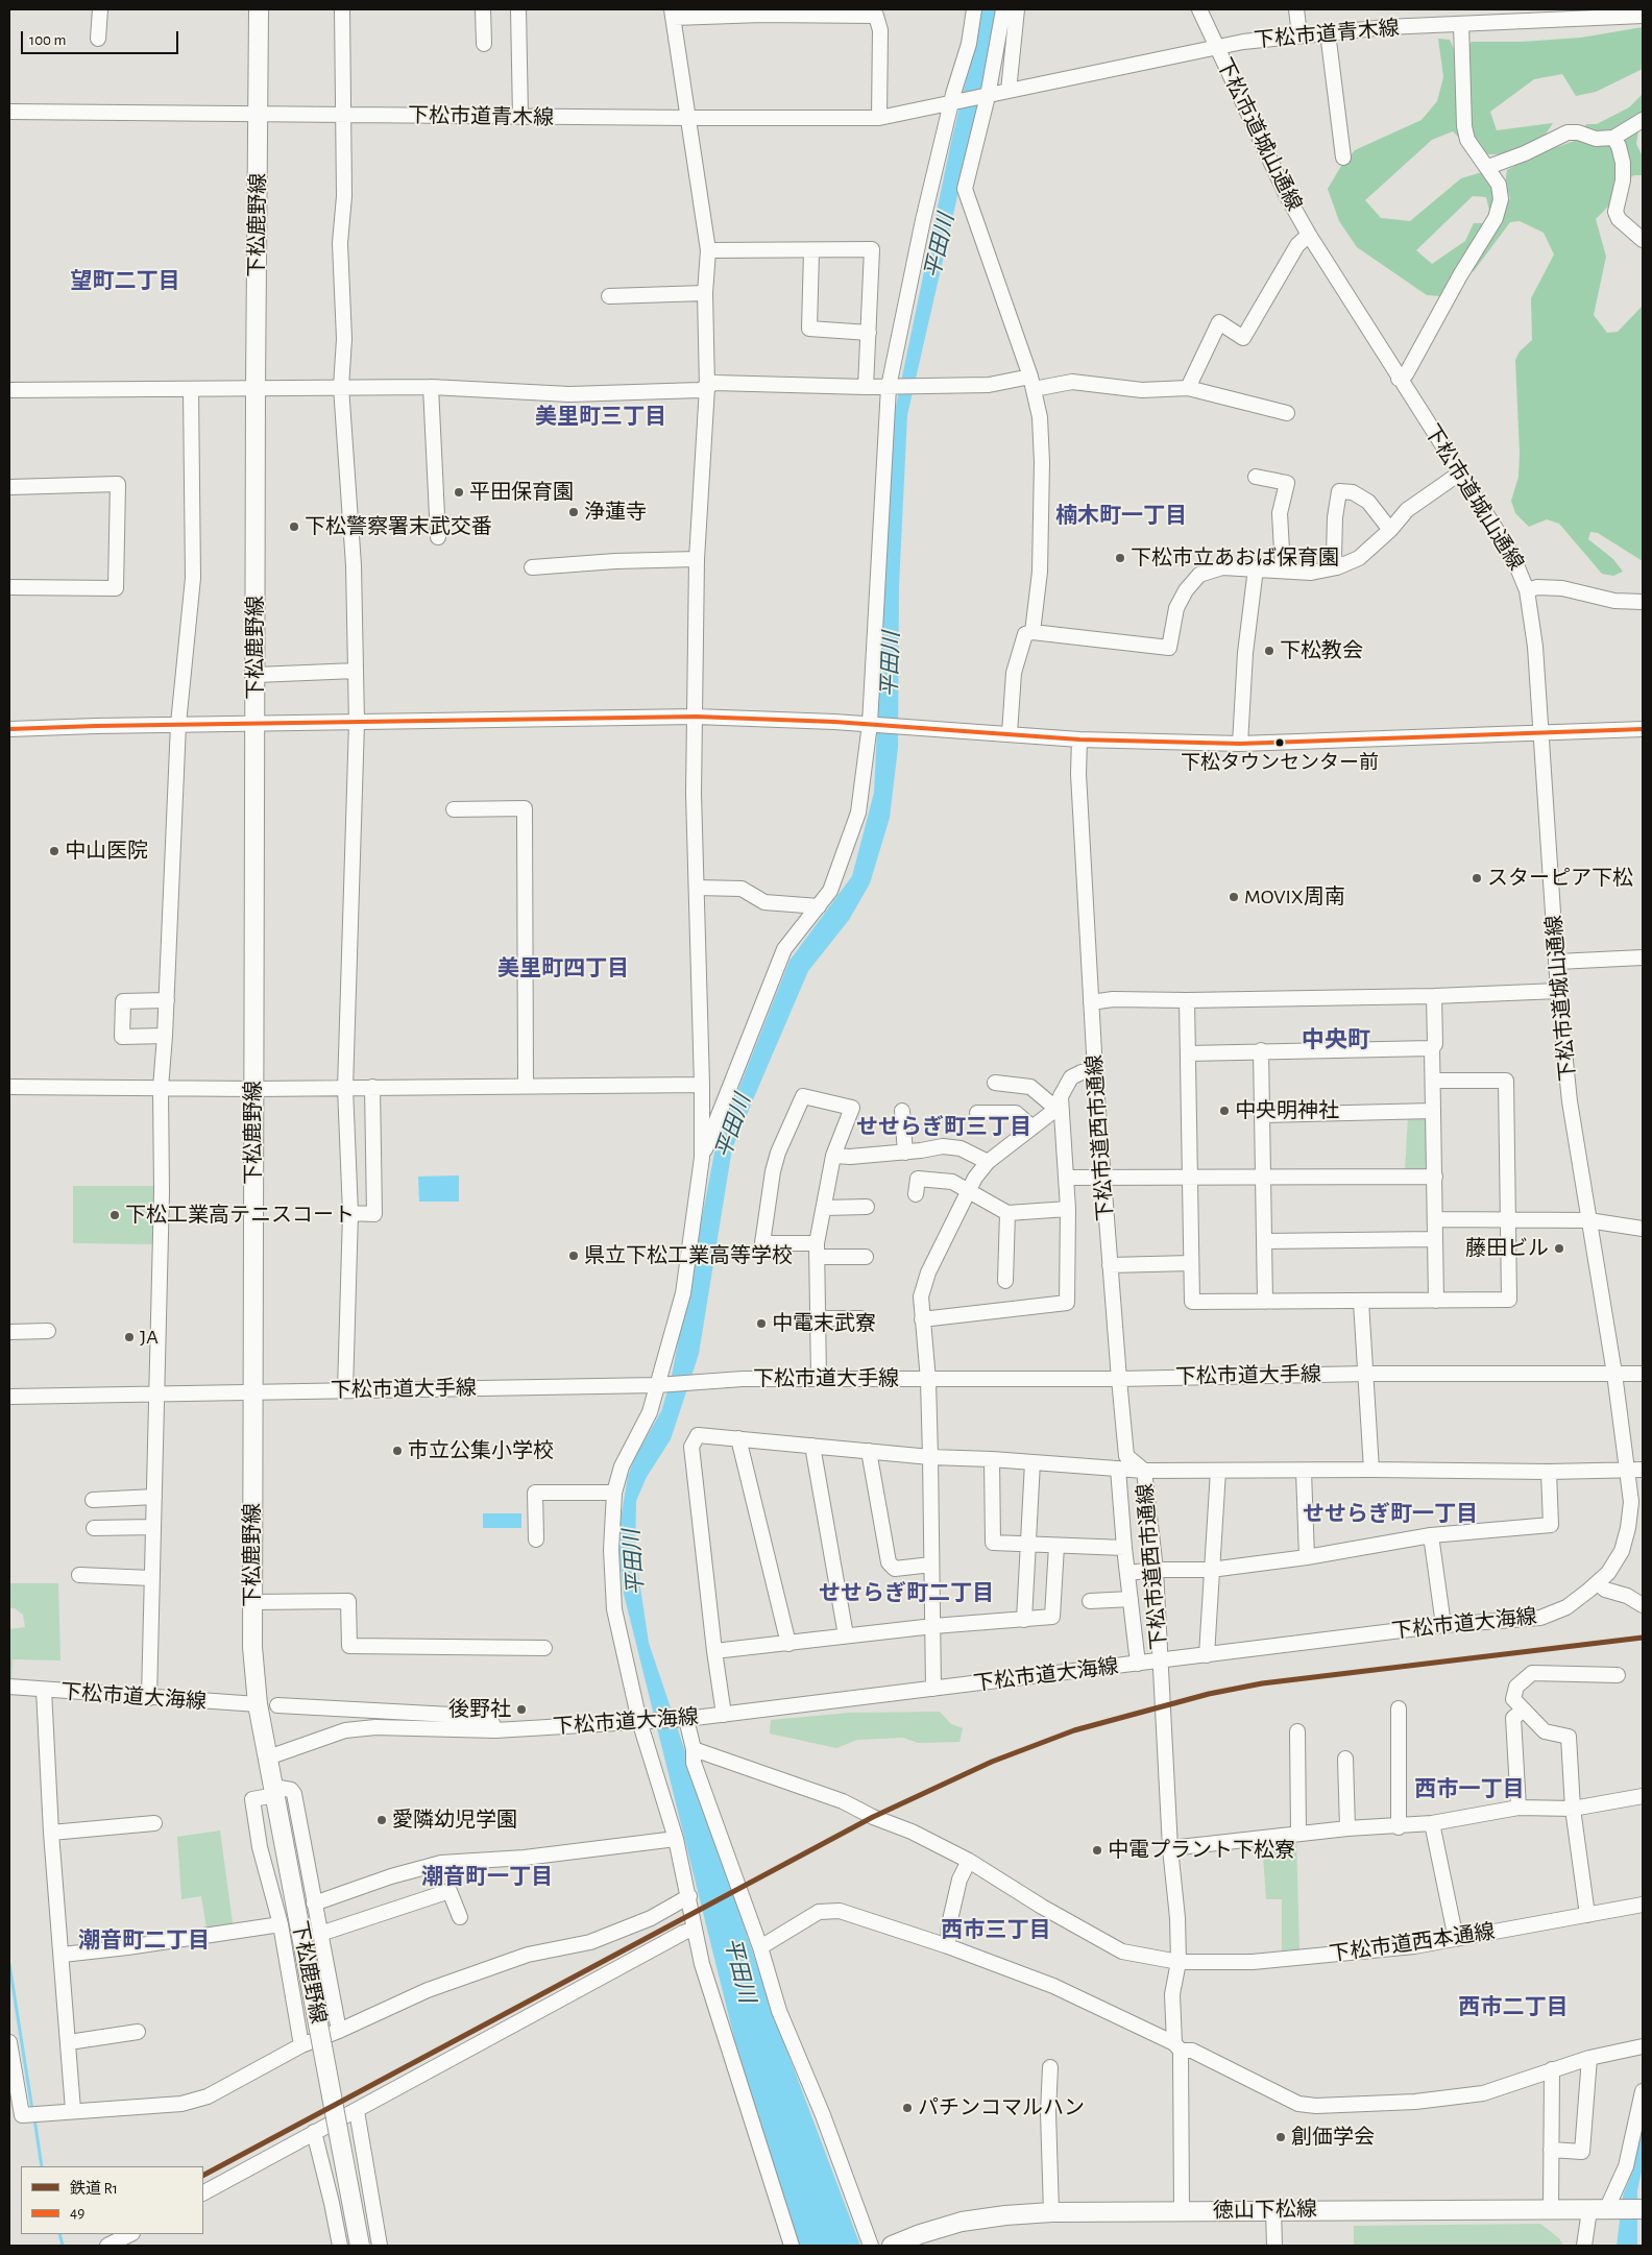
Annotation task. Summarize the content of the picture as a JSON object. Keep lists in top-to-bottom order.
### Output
{
  "streets": {
    "main road": ["下松鹿野線", "徳山下松線"],
    "street": [
      "下松市道青木線",
      "下松市道城山通線",
      "下松市道西市通線",
      "下松市道大手線",
      "下松市道大海線",
      "下松市道西本通線"
    ]
  },
  "crossings": [
    ["下松市道青木線", "下松市道城山通線"],
    ["下松市道青木線", "下松鹿野線"],
    ["下松市道城山通線", "下松市道大手線"],
    ["下松市道城山通線", "下松市道大海線"],
    ["下松鹿野線", "下松市道大手線"],
    ["下松鹿野線", "下松市道大海線"],
    ["下松市道西市通線", "下松市道大手線"],
    ["下松市道西市通線", "下松市道大海線"],
    ["下松市道西市通線", "下松市道西本通線"],
    ["下松市道西市通線", "徳山下松線"],
    ["下松市道大手線", "下松市道大海線"],
    ["下松市道大海線", "下松市道西本通線"]
  ],
  "districts": [
    "望町二丁目",
    "美里町三丁目",
    "楠木町一丁目",
    "美里町四丁目",
    "中央町",
    "せせらぎ町三丁目",
    "せせらぎ町一丁目",
    "せせらぎ町二丁目",
    "西市一丁目",
    "潮音町一丁目",
    "西市三丁目",
    "潮音町二丁目",
    "西市二丁目"
  ],
  "water": ["平田川"],
  "places": [
    "平田保育園",
    "浄蓮寺",
    "下松警察署末武交番",
    "下松市立あおば保育園",
    "下松教会",
    "下松タウンセンター前",
    "中山医院",
    "スターピア下松",
    "MOVIX周南",
    "中央明神社",
    "下松工業高テニスコート",
    "藤田ビル",
    "県立下松工業高等学校",
    "中電末武寮",
    "JA",
    "市立公集小学校",
    "後野社",
    "愛隣幼児学園",
    "中電プラント下松寮",
    "パチンコマルハン",
    "創価学会"
  ],
  "lines": ["transit line 49", "rail line R1"],
  "legend": ["鉄道 R1", "49"],
  "scale_bar": "100 m"
}
